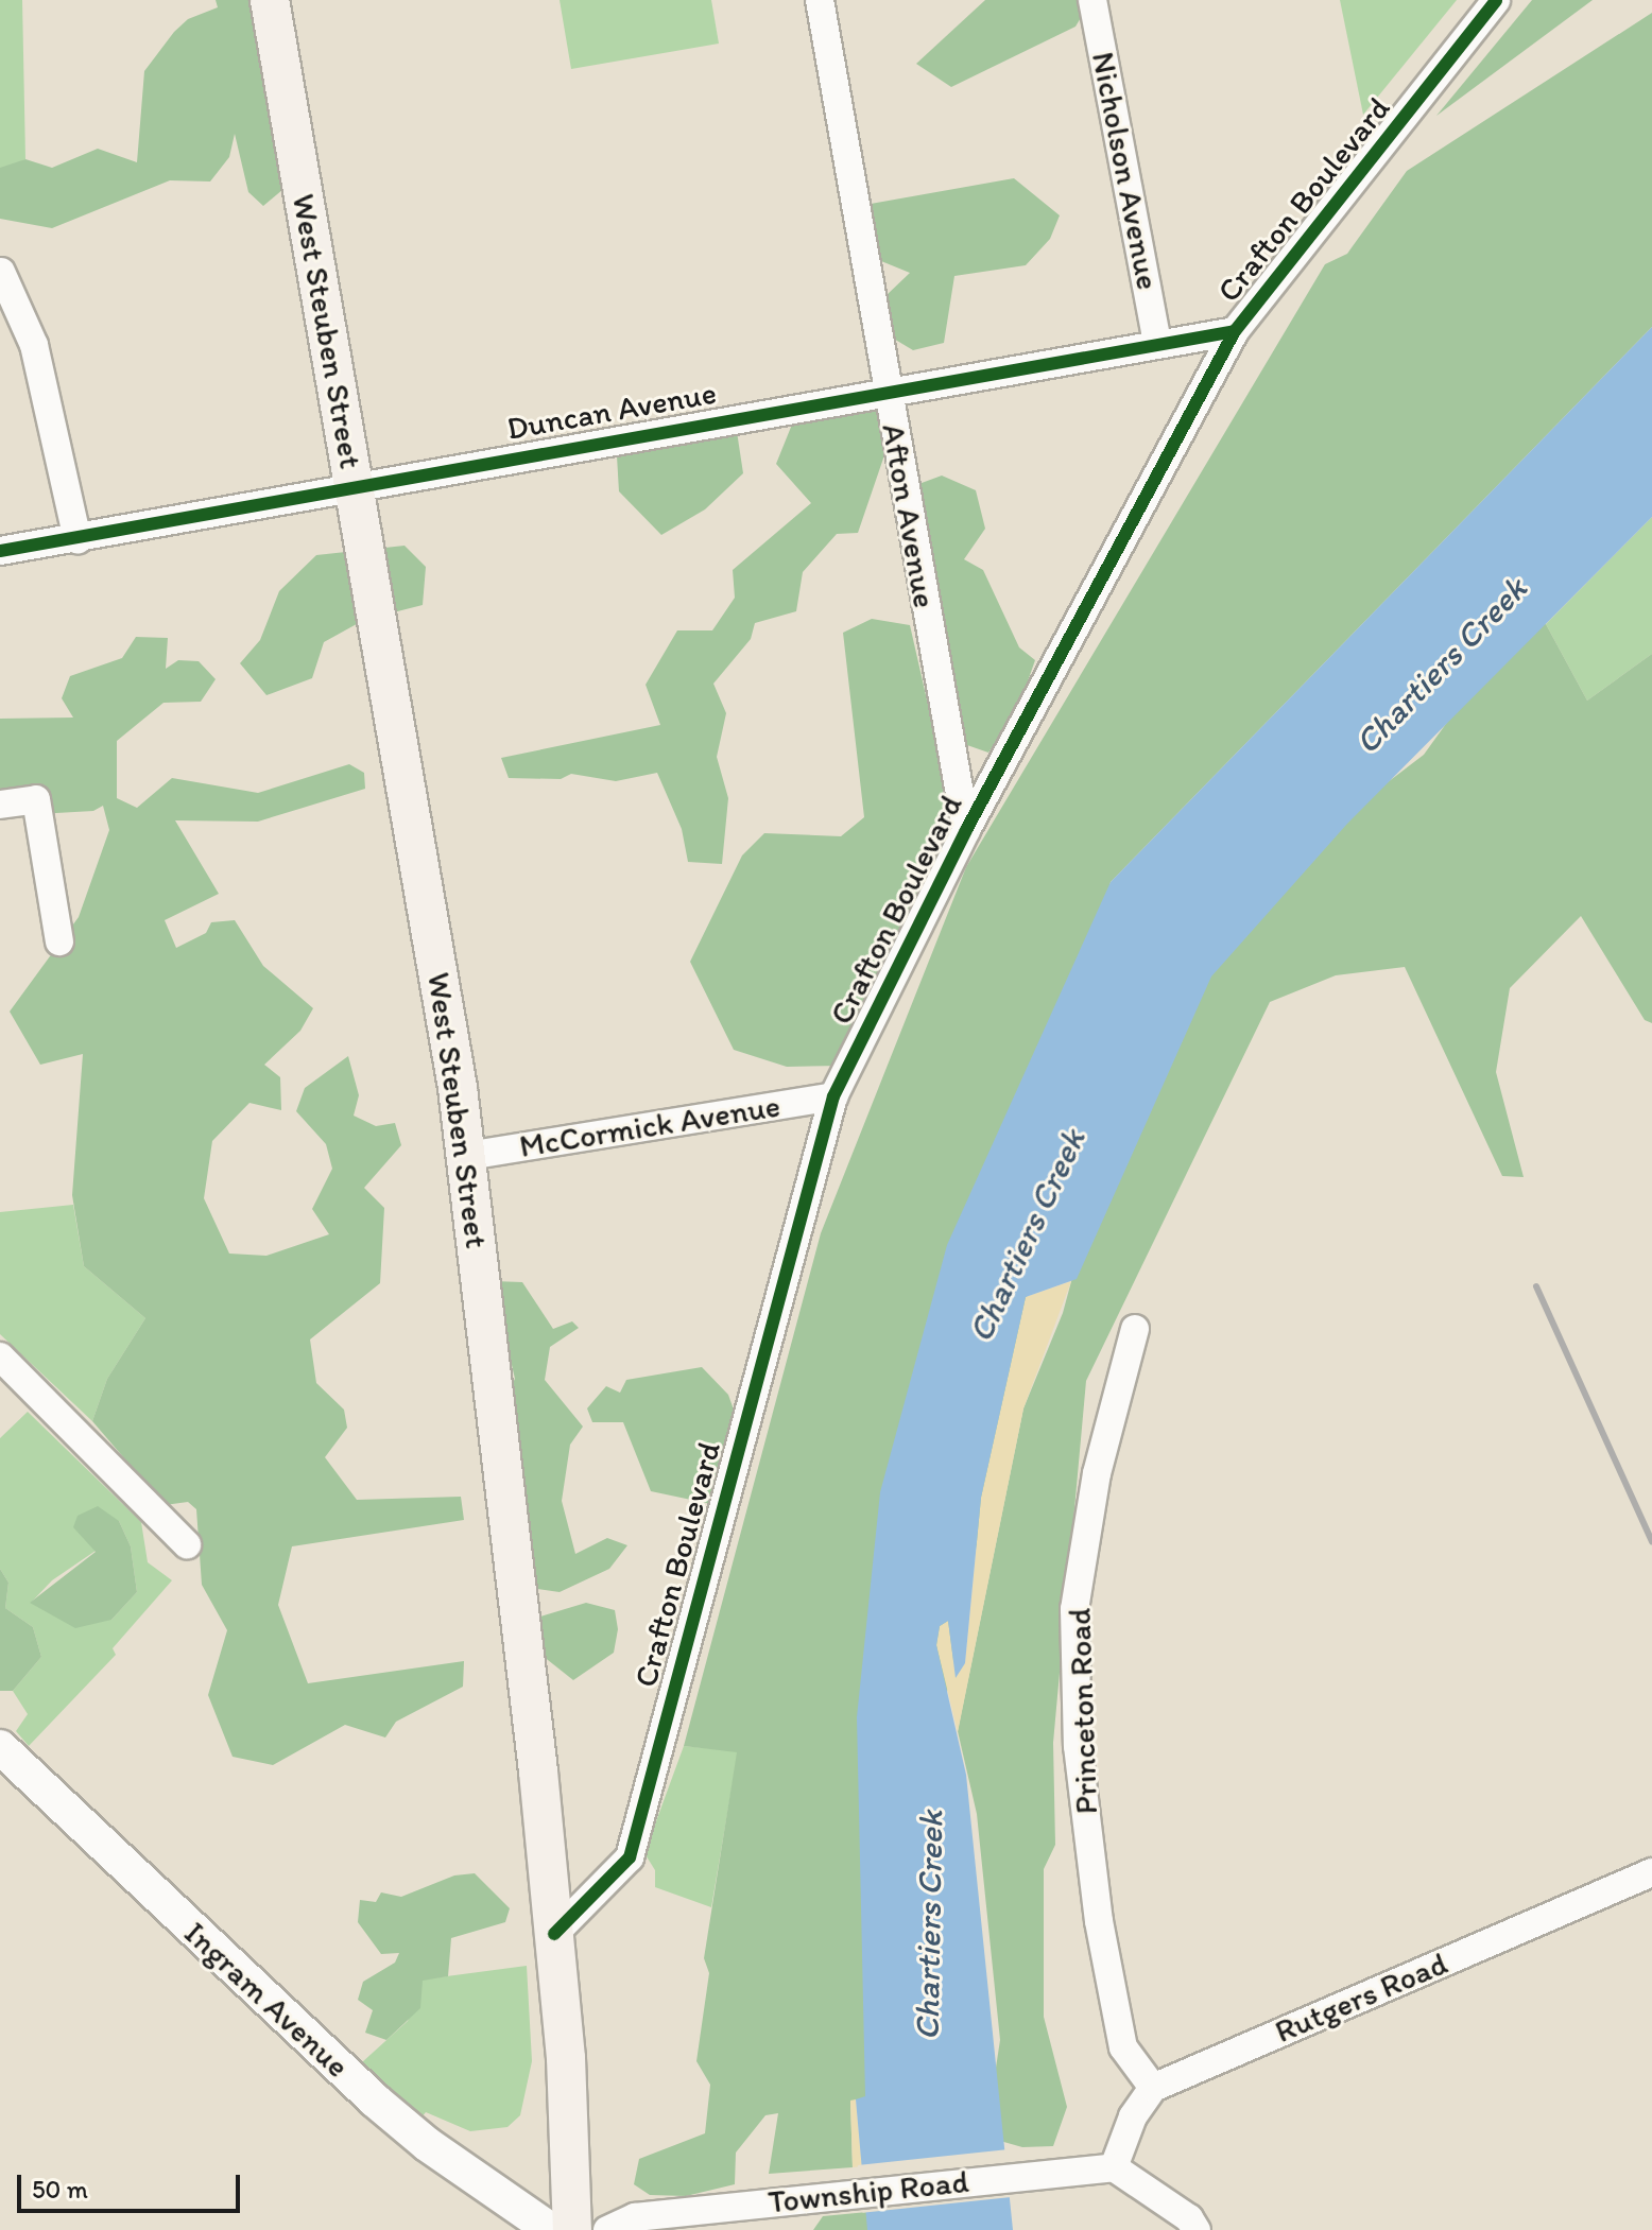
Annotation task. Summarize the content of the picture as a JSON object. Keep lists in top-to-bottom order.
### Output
{
  "streets": {
    "main road": ["West Steuben Street"],
    "street": [
      "Nicholson Avenue",
      "Crafton Boulevard",
      "Duncan Avenue",
      "Afton Avenue",
      "McCormick Avenue",
      "Princeton Road",
      "Rutgers Road",
      "Ingram Avenue",
      "Township Road"
    ]
  },
  "crossings": [
    ["Nicholson Avenue", "Duncan Avenue"],
    ["Crafton Boulevard", "West Steuben Street"],
    ["Crafton Boulevard", "Duncan Avenue"],
    ["Crafton Boulevard", "Afton Avenue"],
    ["Crafton Boulevard", "McCormick Avenue"],
    ["West Steuben Street", "Duncan Avenue"],
    ["West Steuben Street", "McCormick Avenue"],
    ["Duncan Avenue", "Afton Avenue"],
    ["Princeton Road", "Rutgers Road"]
  ],
  "water": ["Chartiers Creek"],
  "scale_bar": "50 m"
}
